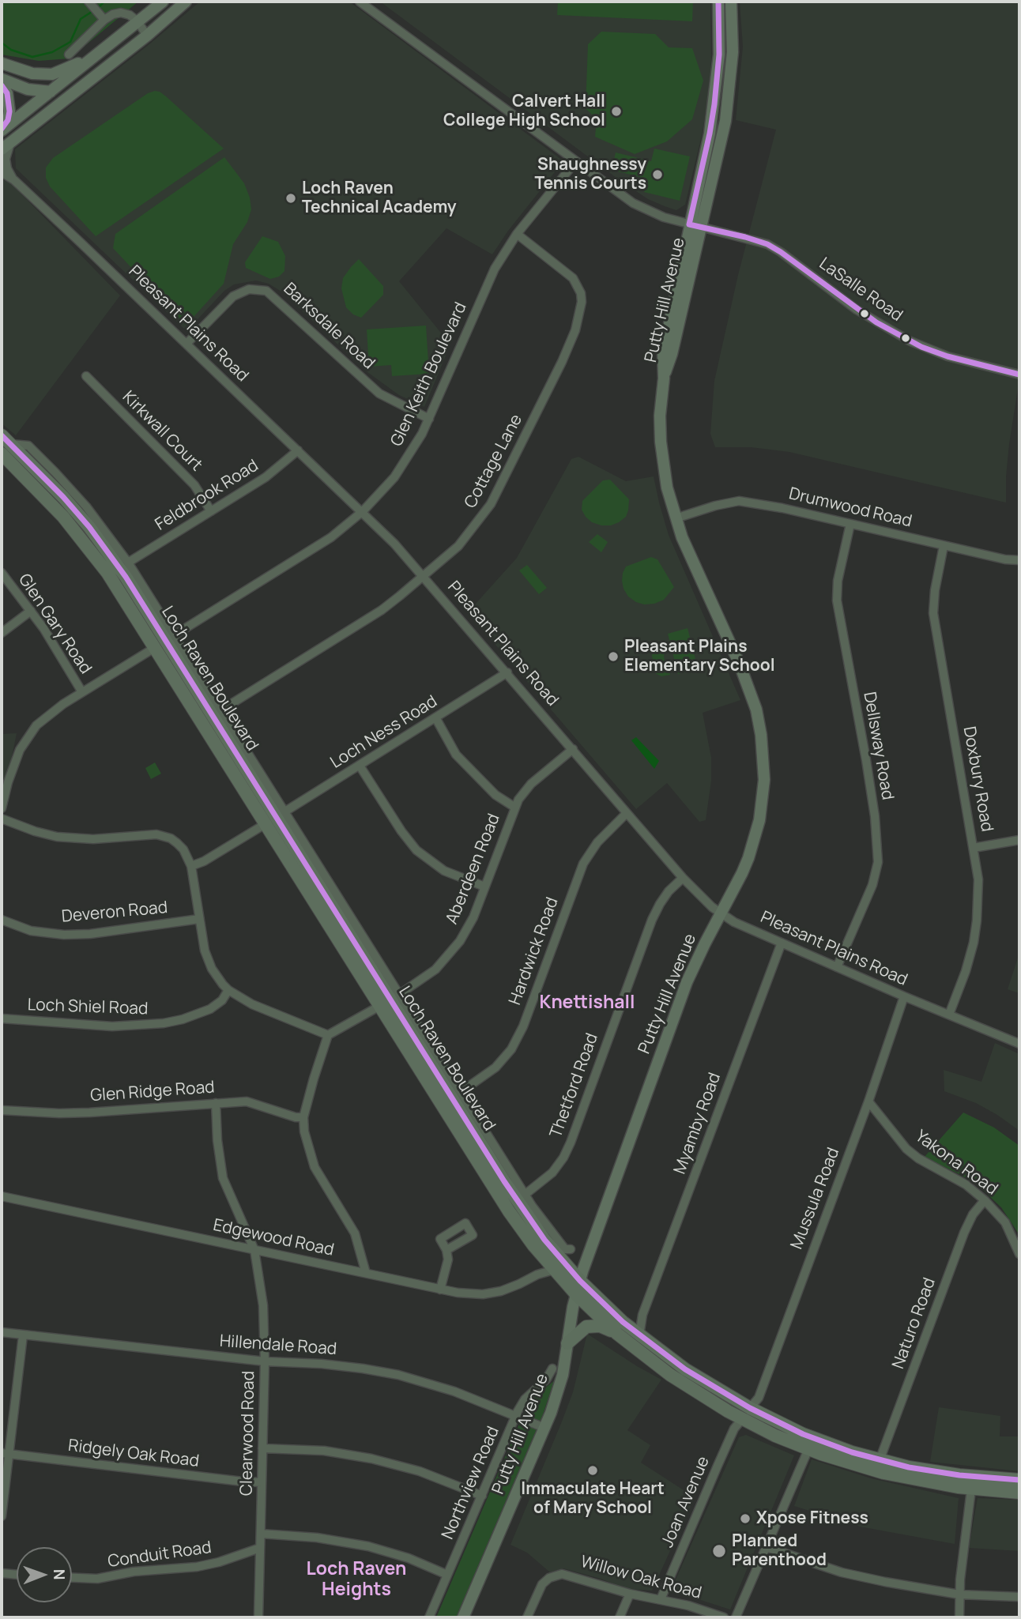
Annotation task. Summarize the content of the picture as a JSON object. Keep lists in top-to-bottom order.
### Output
{
  "streets": {
    "main road": ["Loch Raven Boulevard"],
    "street": [
      "LaSalle Road",
      "Putty Hill Avenue",
      "Pleasant Plains Road",
      "Barksdale Road",
      "Glen Keith Boulevard",
      "Kirkwall Court",
      "Cottage Lane",
      "Feldbrook Road",
      "Drumwood Road",
      "Glen Gary Road",
      "Loch Ness Road",
      "Dellsway Road",
      "Doxbury Road",
      "Aberdeen Road",
      "Deveron Road",
      "Hardwick Road",
      "Loch Shiel Road",
      "Thetford Road",
      "Glen Ridge Road",
      "Myamby Road",
      "Yakona Road",
      "Mussula Road",
      "Edgewood Road",
      "Naturo Road",
      "Hillendale Road",
      "Clearwood Road",
      "Ridgely Oak Road",
      "Northview Road",
      "Joan Avenue",
      "Conduit Road",
      "Willow Oak Road"
    ]
  },
  "crossings": [
    ["LaSalle Road", "Putty Hill Avenue"],
    ["LaSalle Road", "Glen Keith Boulevard"],
    ["Putty Hill Avenue", "Pleasant Plains Road"],
    ["Putty Hill Avenue", "Drumwood Road"],
    ["Putty Hill Avenue", "Loch Raven Boulevard"],
    ["Putty Hill Avenue", "Hillendale Road"],
    ["Pleasant Plains Road", "Barksdale Road"],
    ["Pleasant Plains Road", "Glen Keith Boulevard"],
    ["Pleasant Plains Road", "Cottage Lane"],
    ["Pleasant Plains Road", "Feldbrook Road"],
    ["Pleasant Plains Road", "Loch Ness Road"],
    ["Pleasant Plains Road", "Dellsway Road"],
    ["Pleasant Plains Road", "Doxbury Road"],
    ["Pleasant Plains Road", "Aberdeen Road"],
    ["Pleasant Plains Road", "Hardwick Road"],
    ["Pleasant Plains Road", "Thetford Road"],
    ["Pleasant Plains Road", "Myamby Road"],
    ["Pleasant Plains Road", "Mussula Road"],
    ["Barksdale Road", "Glen Keith Boulevard"],
    ["Glen Keith Boulevard", "Cottage Lane"],
    ["Glen Keith Boulevard", "Glen Gary Road"],
    ["Glen Keith Boulevard", "Loch Raven Boulevard"],
    ["Kirkwall Court", "Feldbrook Road"],
    ["Cottage Lane", "Loch Raven Boulevard"],
    ["Feldbrook Road", "Loch Raven Boulevard"],
    ["Drumwood Road", "Dellsway Road"],
    ["Drumwood Road", "Doxbury Road"],
    ["Loch Raven Boulevard", "Loch Ness Road"],
    ["Loch Raven Boulevard", "Aberdeen Road"],
    ["Loch Raven Boulevard", "Hardwick Road"],
    ["Loch Raven Boulevard", "Thetford Road"],
    ["Loch Raven Boulevard", "Myamby Road"],
    ["Loch Raven Boulevard", "Mussula Road"],
    ["Loch Raven Boulevard", "Edgewood Road"],
    ["Loch Raven Boulevard", "Naturo Road"],
    ["Loch Raven Boulevard", "Joan Avenue"],
    ["Glen Ridge Road", "Clearwood Road"],
    ["Yakona Road", "Mussula Road"],
    ["Yakona Road", "Naturo Road"],
    ["Mussula Road", "Joan Avenue"],
    ["Edgewood Road", "Clearwood Road"],
    ["Hillendale Road", "Clearwood Road"],
    ["Hillendale Road", "Northview Road"],
    ["Clearwood Road", "Ridgely Oak Road"],
    ["Clearwood Road", "Conduit Road"],
    ["Joan Avenue", "Willow Oak Road"]
  ],
  "districts": ["Knettishall", "Loch Raven Heights"],
  "places": [
    "Calvert Hall College High School",
    "Shaughnessy Tennis Courts",
    "Loch Raven Technical Academy",
    "Pleasant Plains Elementary School",
    "Immaculate Heart of Mary School",
    "Xpose Fitness",
    "Planned Parenthood"
  ],
  "north": "right"
}
